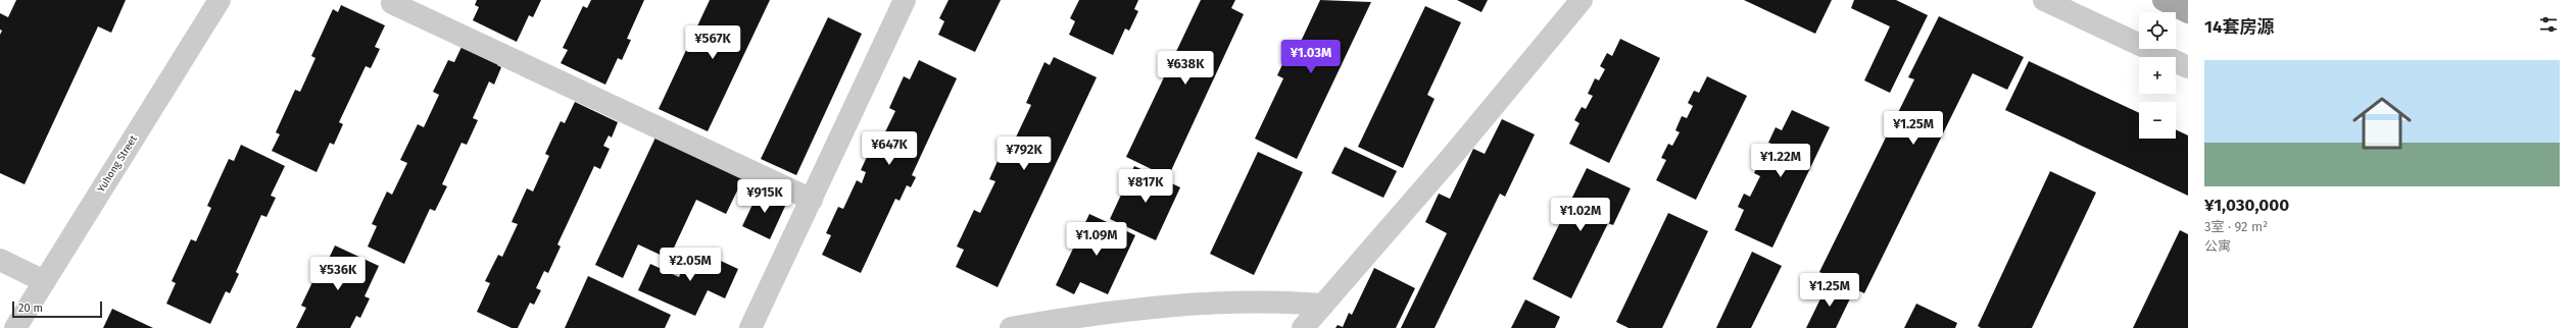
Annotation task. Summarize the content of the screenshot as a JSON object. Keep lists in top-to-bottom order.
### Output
{
  "streets": {
    "street": ["Yuhong Street"]
  },
  "scale_bar": "20 m",
  "page": {
    "heading": "14套房源",
    "map_buttons": ["+", "−"],
    "price": [
      "¥567K",
      "¥1.03M",
      "¥638K",
      "¥1.25M",
      "¥647K",
      "¥792K",
      "¥1.22M",
      "¥817K",
      "¥915K",
      "¥1.02M",
      "¥1.09M",
      "¥2.05M",
      "¥536K",
      "¥1.25M"
    ],
    "list": [
      {
        "name": "¥1,030,000",
        "note": "3室 · 92 m² · 公寓"
      }
    ],
    "scale": "20 m"
  }
}
